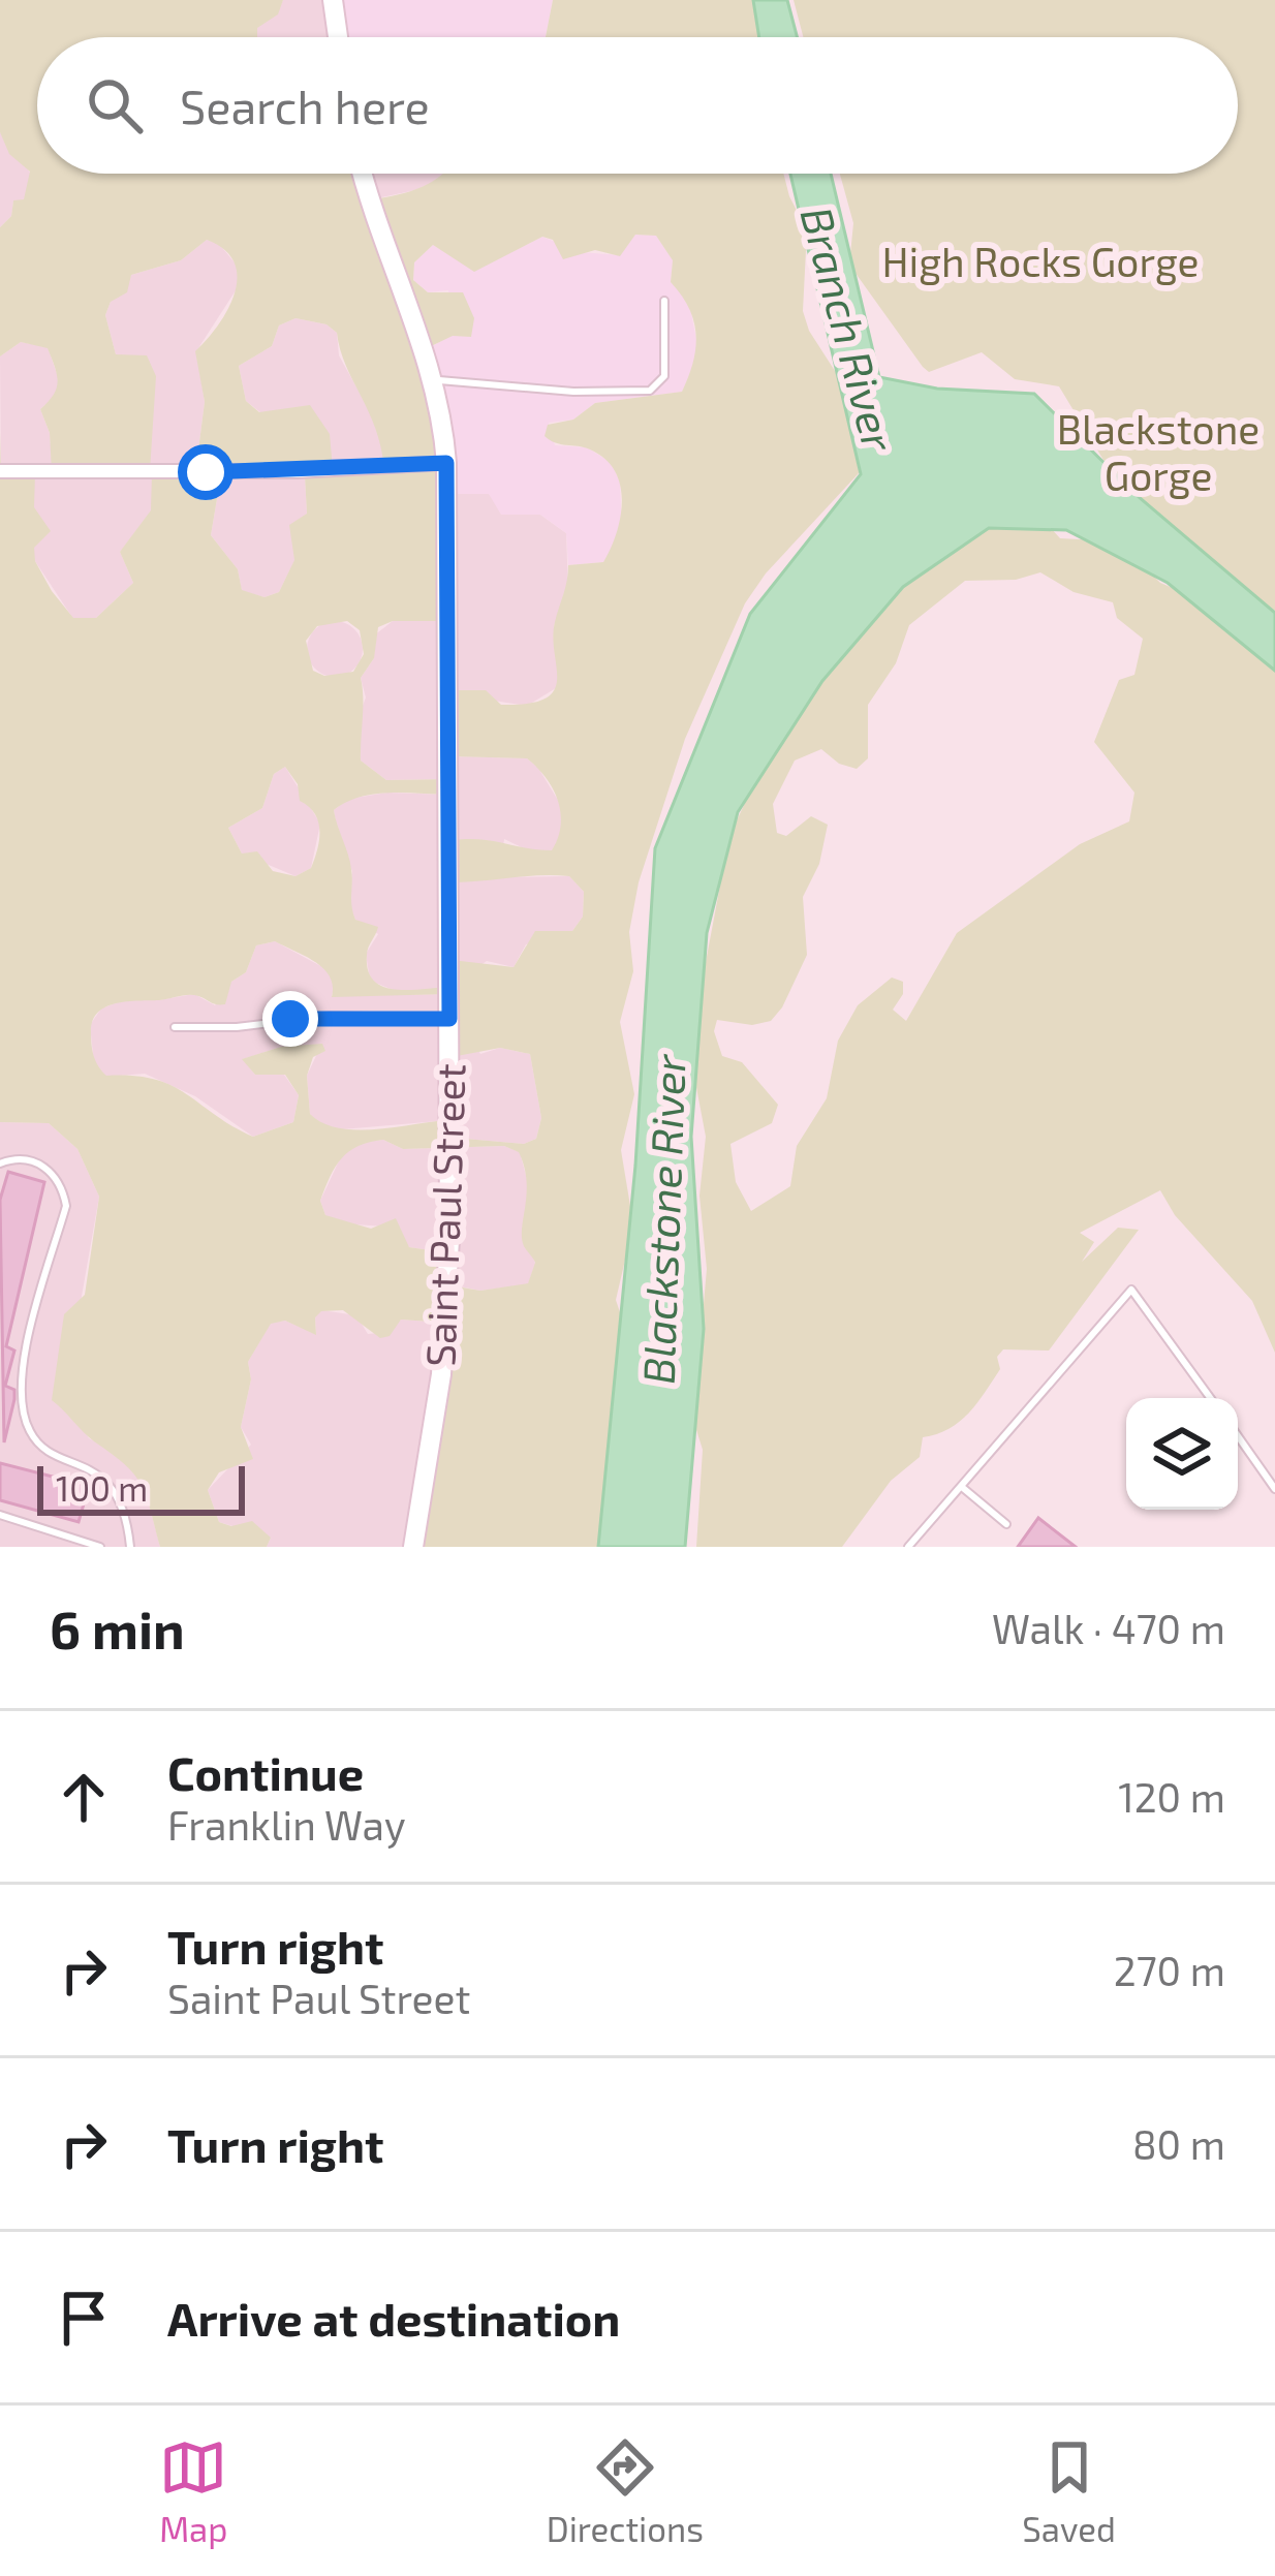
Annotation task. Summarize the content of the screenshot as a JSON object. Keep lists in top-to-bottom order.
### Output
{
  "streets": {
    "main road": ["Saint Paul Street"]
  },
  "water": ["Branch River", "Blackstone River"],
  "parks": ["High Rocks Gorge", "Blackstone Gorge"],
  "scale_bar": "100 m",
  "page": {
    "search": "Search here",
    "scale": "100 m",
    "heading": ["6 min", "Walk · 470 m"],
    "list": [
      ["Continue", "Franklin Way", "120 m"],
      ["Turn right", "Saint Paul Street", "270 m"],
      ["Turn right", "80 m"],
      "Arrive at destination"
    ],
    "nav": ["Map", "Directions", "Saved"]
  }
}
